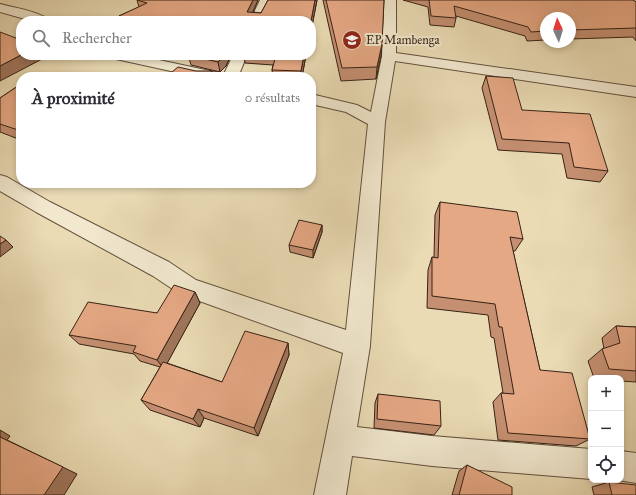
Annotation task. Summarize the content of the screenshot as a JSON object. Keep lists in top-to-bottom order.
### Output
{
  "places": {
    "school or university": ["EP Mambenga"]
  },
  "north": "top",
  "page": {
    "search": "Rechercher",
    "heading": ["À proximité", "0 résultats"],
    "map_buttons": ["+", "−"]
  }
}
